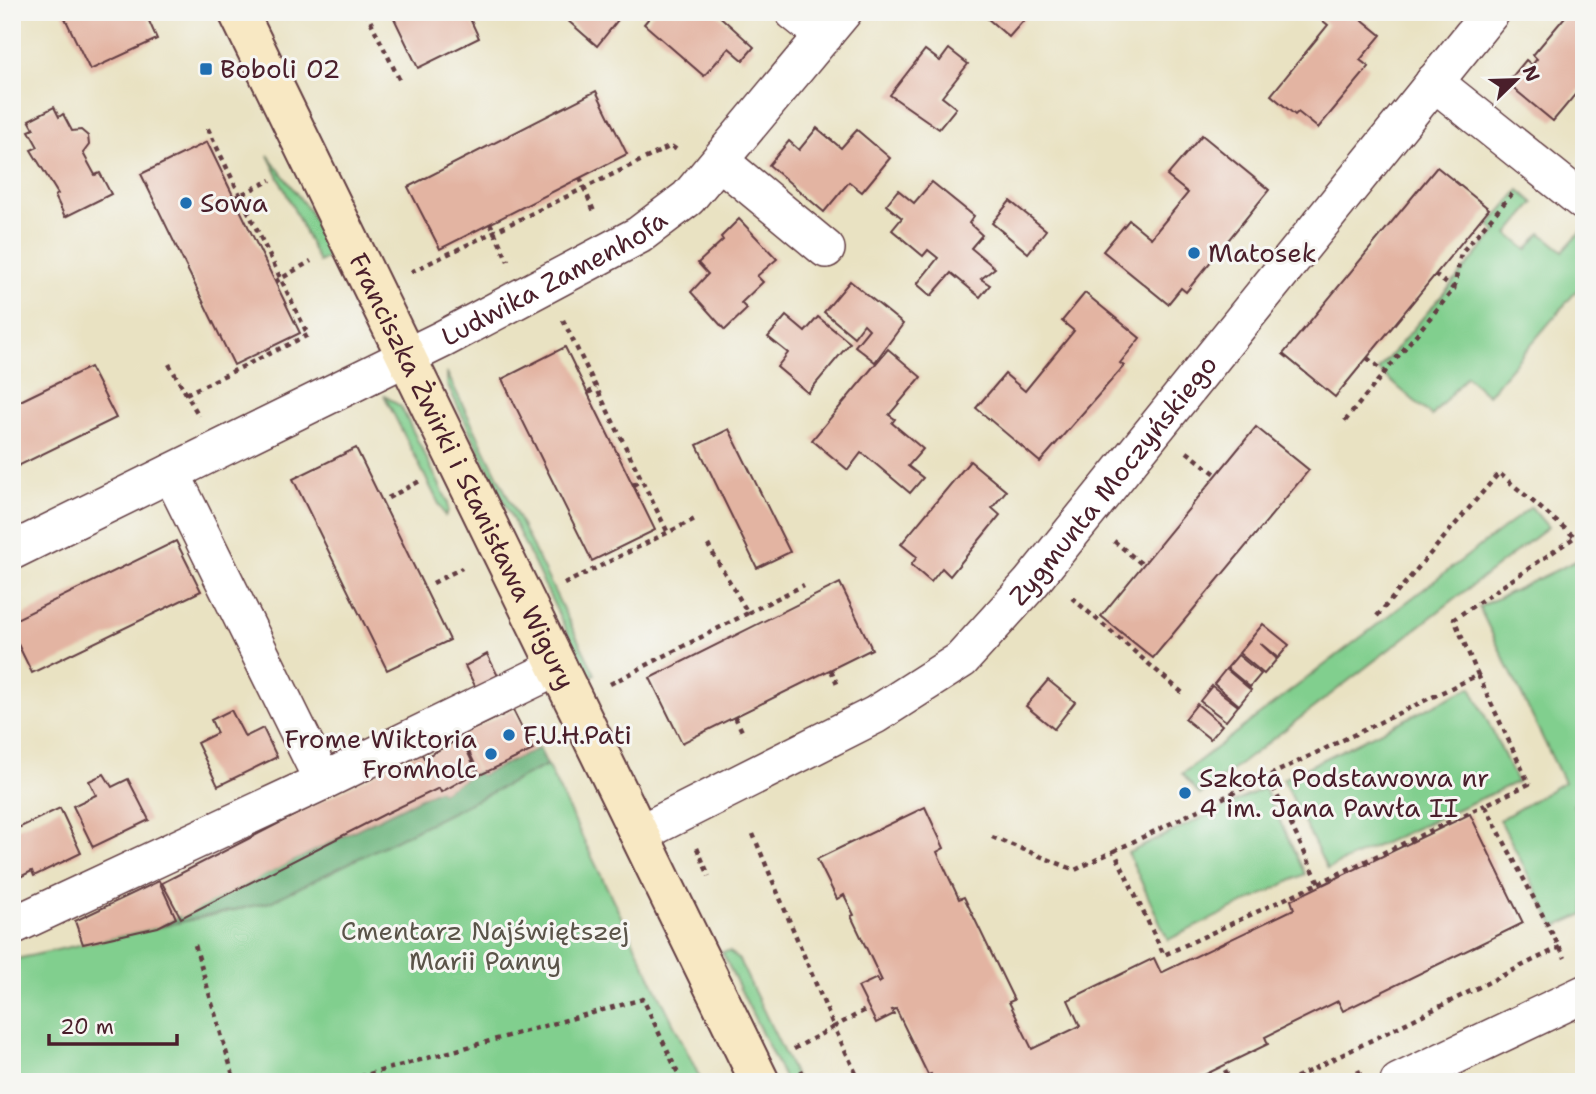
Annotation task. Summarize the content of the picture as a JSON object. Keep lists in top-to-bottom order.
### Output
{
  "streets": {
    "street": ["Ludwika Zamenhofa", "Franciszka Żwirki i Stanisława Wigury", "Zygmunta Moczyńskiego"]
  },
  "crossings": [
    ["Ludwika Zamenhofa", "Franciszka Żwirki i Stanisława Wigury"],
    ["Franciszka Żwirki i Stanisława Wigury", "Zygmunta Moczyńskiego"]
  ],
  "parks": ["Cmentarz Najświętszej Marii Panny"],
  "places": {
    "transit": ["Boboli 02"],
    "other": [
      "Sowa",
      "Matosek",
      "F.U.H.Pati",
      "Frome Wiktoria Fromholc",
      "Szkoła Podstawowa nr 4 im. Jana Pawła II"
    ]
  },
  "scale_bar": "20 m",
  "north": "top right"
}
